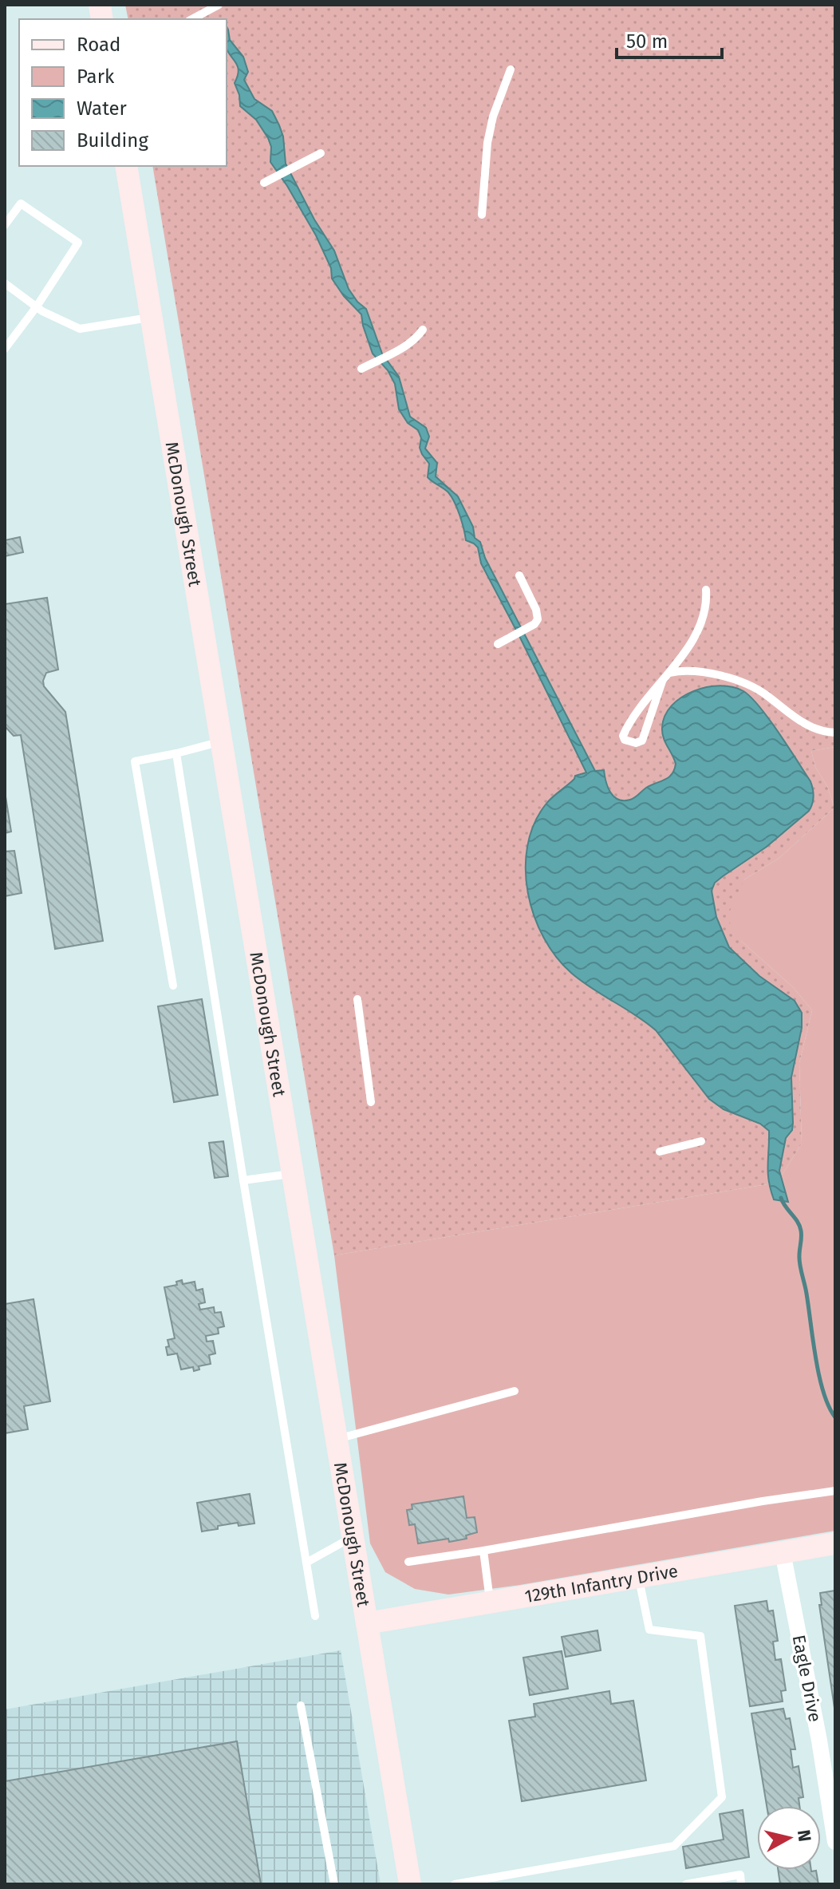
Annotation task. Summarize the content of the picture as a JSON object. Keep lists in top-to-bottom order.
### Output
{
  "streets": {
    "street": ["McDonough Street", "129th Infantry Drive", "Eagle Drive"]
  },
  "crossings": [
    ["McDonough Street", "129th Infantry Drive"],
    ["129th Infantry Drive", "Eagle Drive"]
  ],
  "legend": [
    "Road",
    "Park",
    "Water",
    "Building"
  ],
  "scale_bar": "50 m",
  "north": "right"
}
